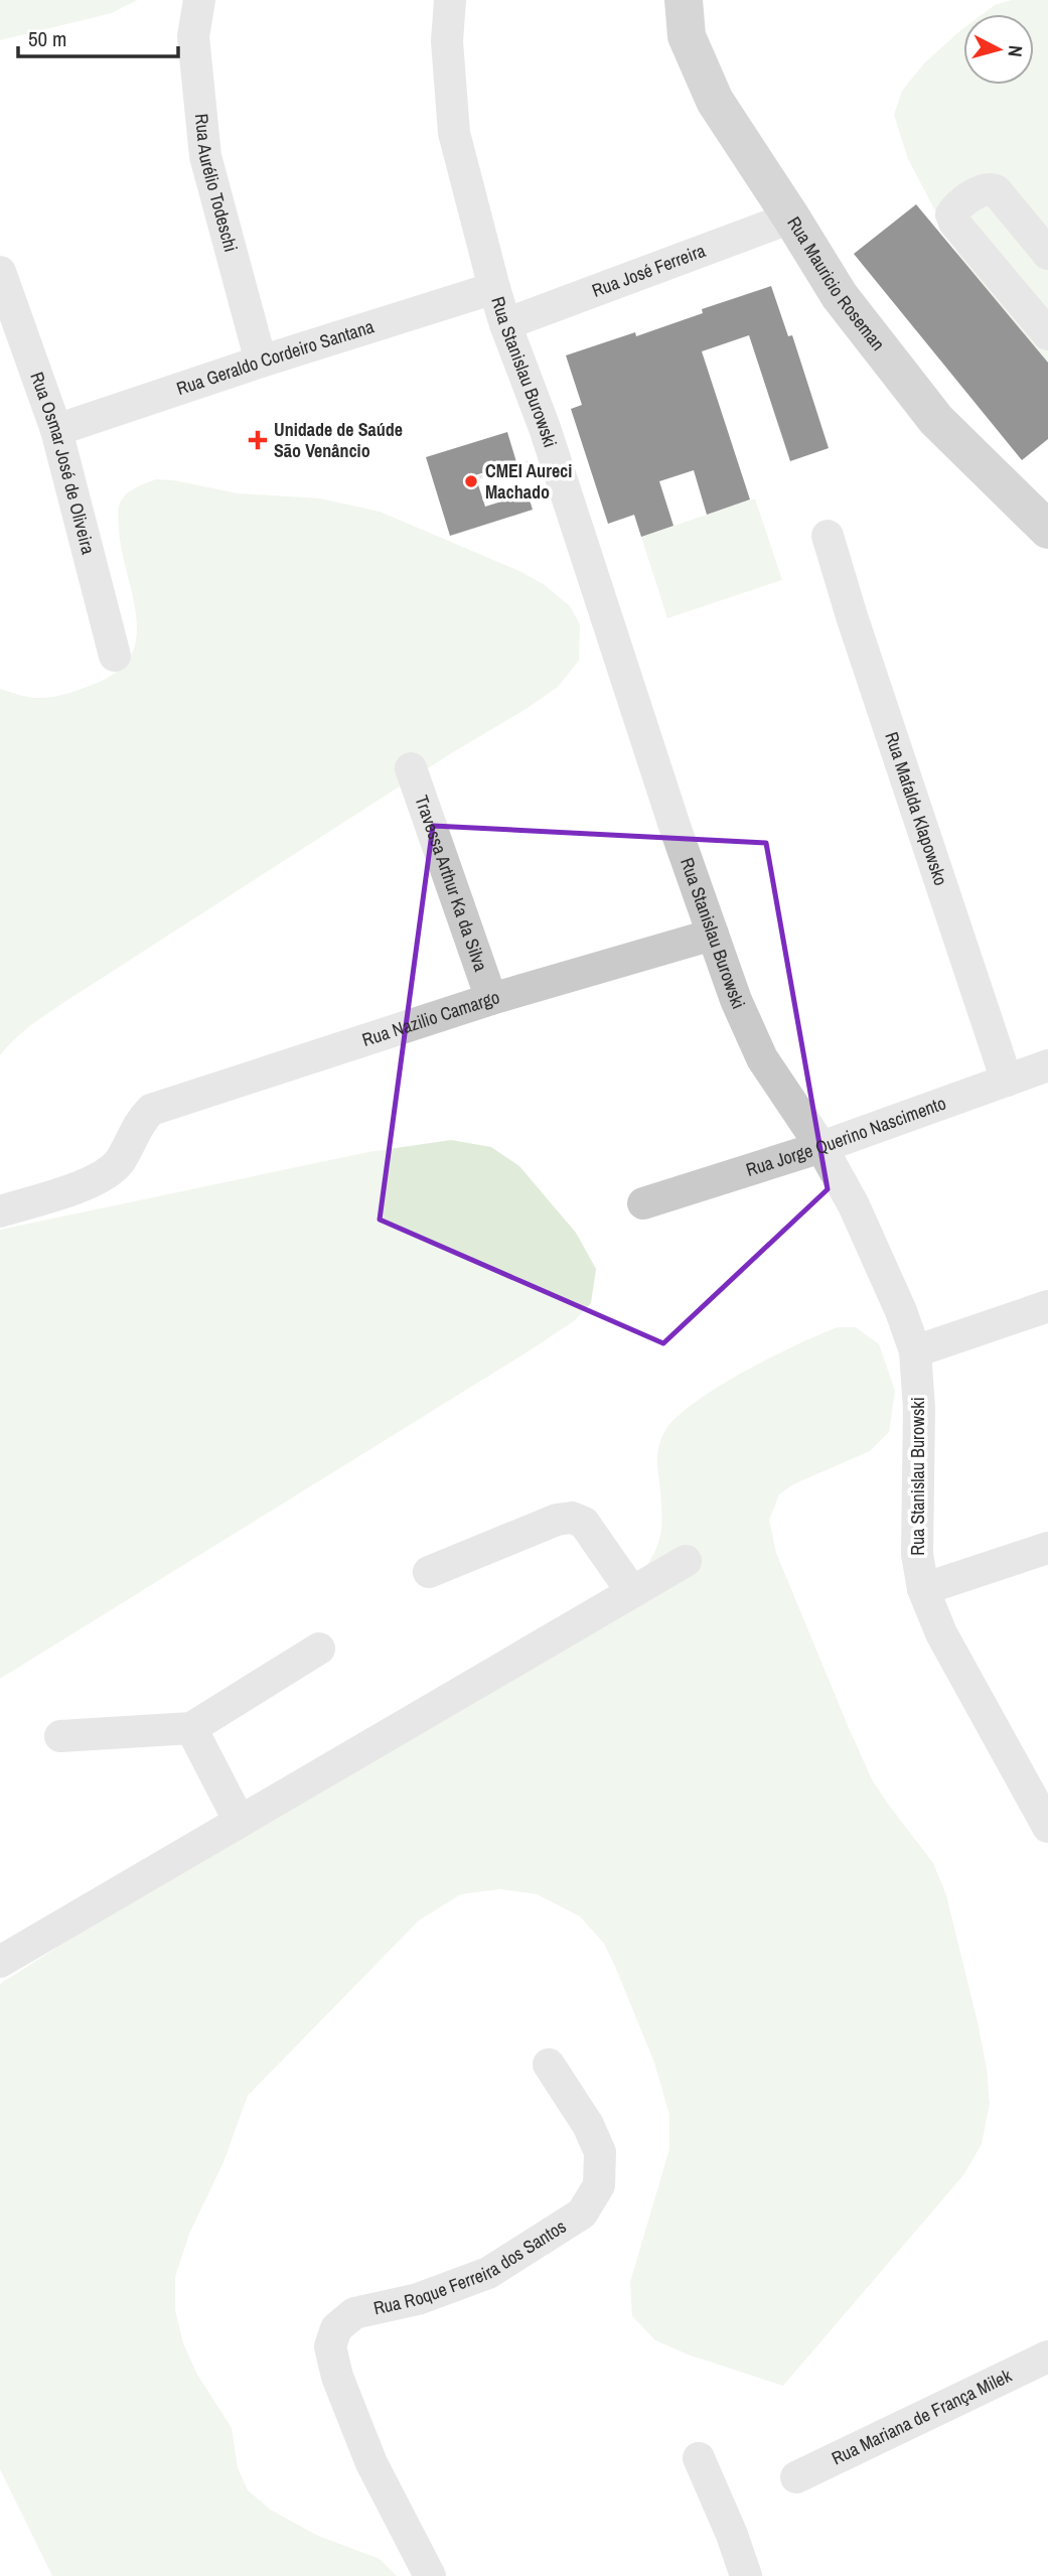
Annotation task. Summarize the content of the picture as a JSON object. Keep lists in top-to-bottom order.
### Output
{
  "streets": {
    "main road": ["Rua Mauricio Roseman"],
    "street": [
      "Rua Aurélio Todeschi",
      "Rua José Ferreira",
      "Rua Geraldo Cordeiro Santana",
      "Rua Stanislau Burowski",
      "Rua Osmar José de Oliveira",
      "Rua Mafalda Klapowsko",
      "Travessa Arthur Ka da Silva",
      "Rua Nazilio Camargo",
      "Rua Jorge Querino Nascimento",
      "Rua Roque Ferreira dos Santos",
      "Rua Mariana de França Milek"
    ]
  },
  "crossings": [
    ["Rua Aurélio Todeschi", "Rua Geraldo Cordeiro Santana"],
    ["Rua José Ferreira", "Rua Mauricio Roseman"],
    ["Rua José Ferreira", "Rua Stanislau Burowski"],
    ["Rua Geraldo Cordeiro Santana", "Rua Stanislau Burowski"],
    ["Rua Geraldo Cordeiro Santana", "Rua Osmar José de Oliveira"],
    ["Rua Stanislau Burowski", "Rua Nazilio Camargo"],
    ["Rua Stanislau Burowski", "Rua Jorge Querino Nascimento"],
    ["Rua Mafalda Klapowsko", "Rua Jorge Querino Nascimento"],
    ["Travessa Arthur Ka da Silva", "Rua Nazilio Camargo"]
  ],
  "places": {
    "health": ["Unidade de Saúde São Venâncio"],
    "other": ["CMEI Aureci Machado"]
  },
  "scale_bar": "50 m",
  "north": "right"
}
